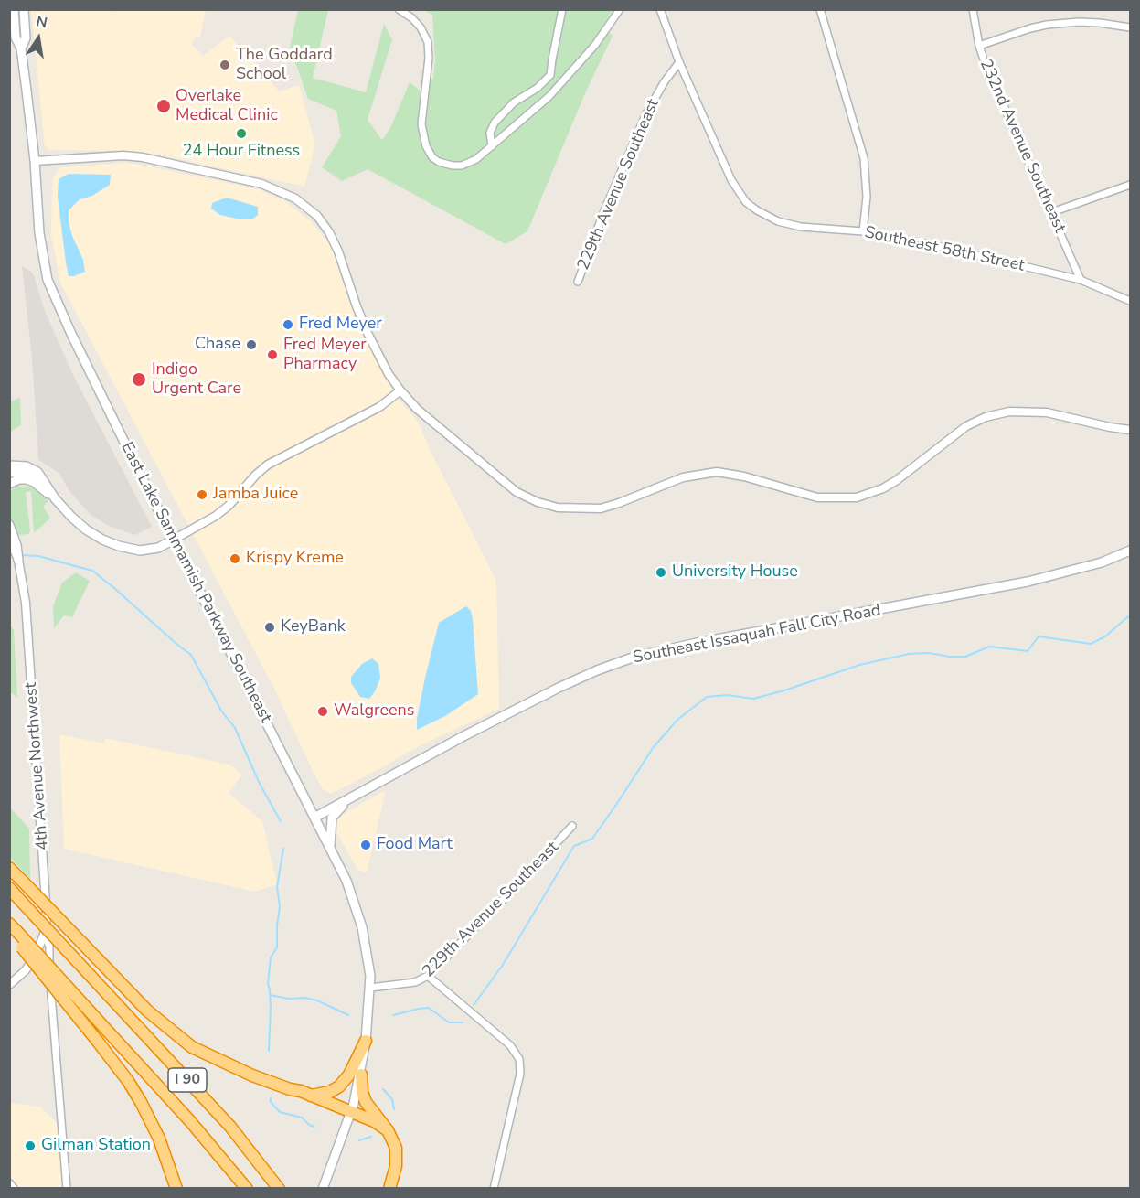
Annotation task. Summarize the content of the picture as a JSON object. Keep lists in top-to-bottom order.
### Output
{
  "streets": {
    "highway": ["I 90"],
    "main road": ["East Lake Sammamish Parkway Southeast", "Southeast Issaquah Fall City Road"],
    "street": [
      "232nd Avenue Southeast",
      "229th Avenue Southeast",
      "Southeast 58th Street",
      "4th Avenue Northwest"
    ]
  },
  "crossings": [
    ["232nd Avenue Southeast", "Southeast 58th Street"],
    ["229th Avenue Southeast", "Southeast 58th Street"],
    ["229th Avenue Southeast", "East Lake Sammamish Parkway Southeast"],
    ["East Lake Sammamish Parkway Southeast", "Southeast Issaquah Fall City Road"]
  ],
  "places": [
    "The Goddard School",
    "Overlake Medical Clinic",
    "24 Hour Fitness",
    "Fred Meyer",
    "Chase",
    "Fred Meyer Pharmacy",
    "Indigo Urgent Care",
    "Jamba Juice",
    "Krispy Kreme",
    "University House",
    "KeyBank",
    "Walgreens",
    "Food Mart",
    "Gilman Station"
  ],
  "north": "top"
}
